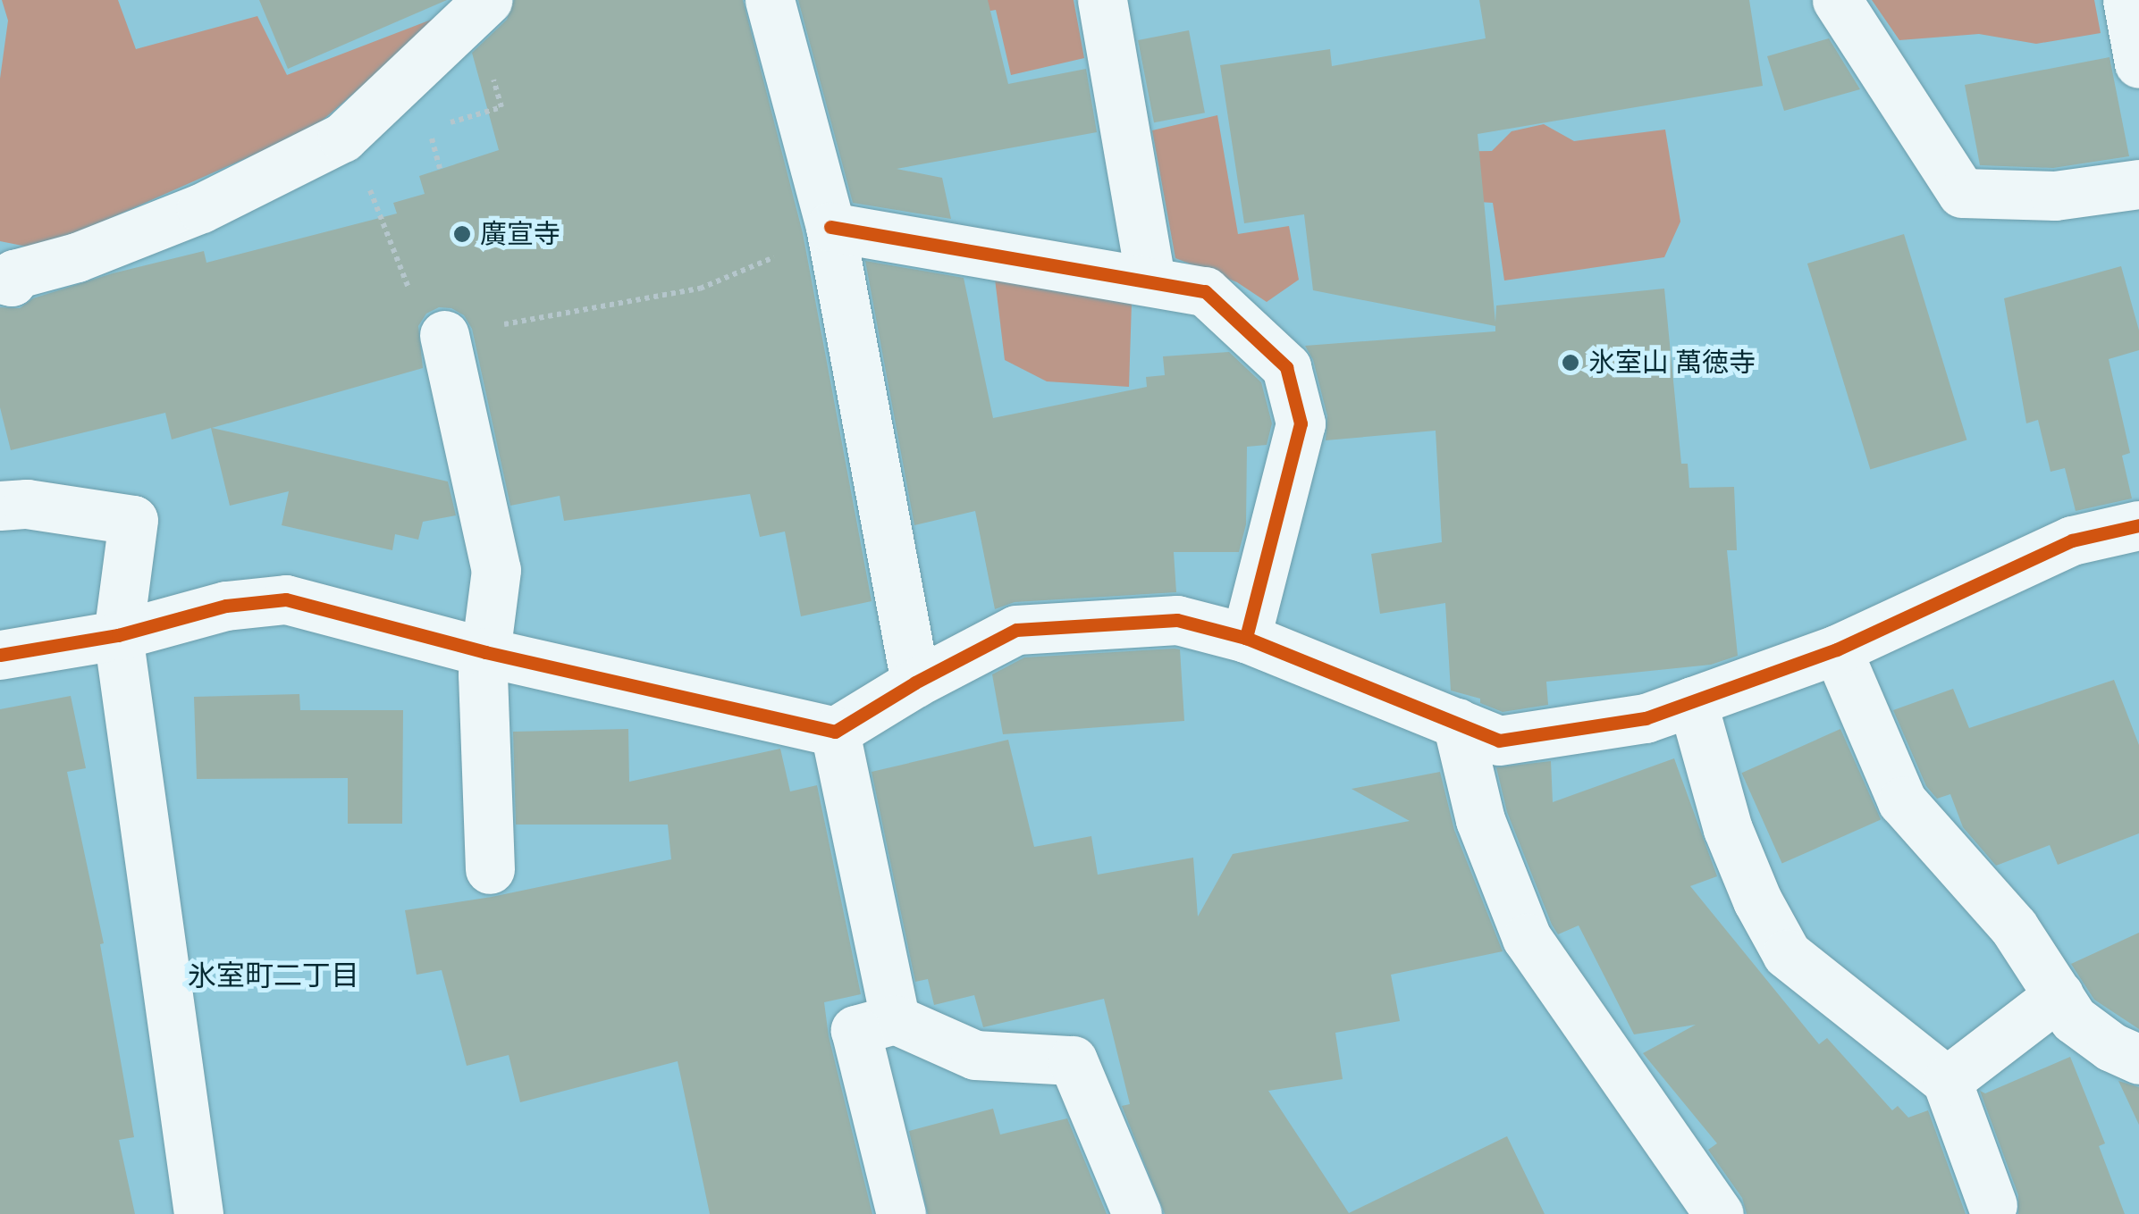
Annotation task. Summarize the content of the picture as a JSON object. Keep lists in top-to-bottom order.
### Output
{
  "districts": ["氷室町二丁目"],
  "places": ["廣宣寺", "氷室山 萬徳寺"]
}
